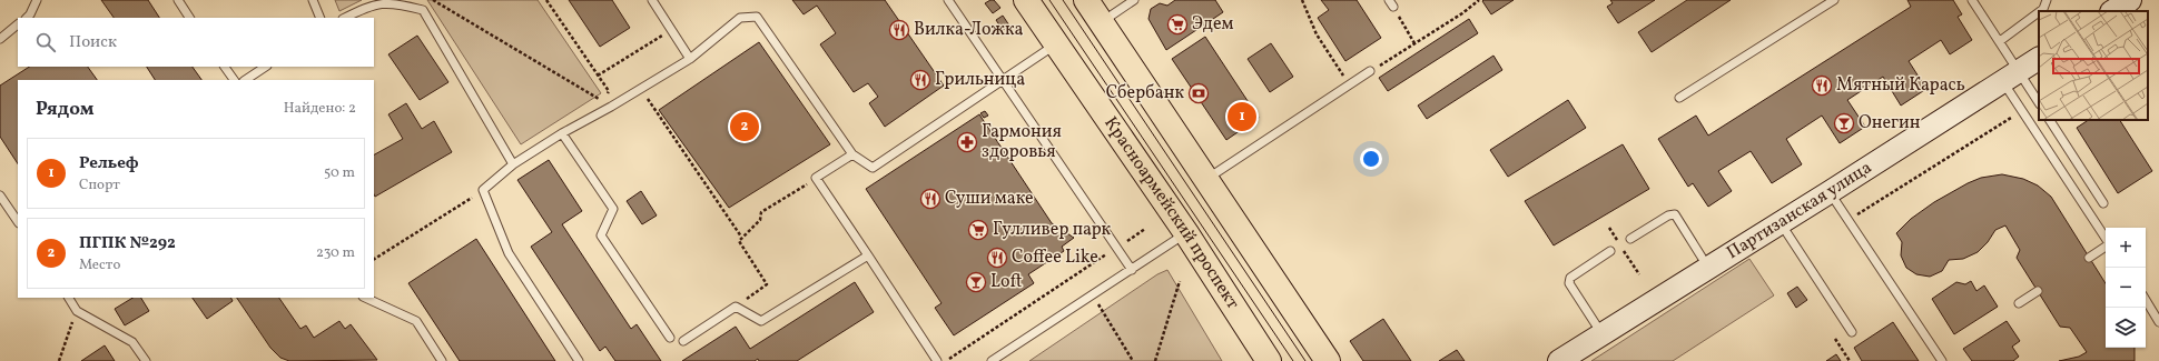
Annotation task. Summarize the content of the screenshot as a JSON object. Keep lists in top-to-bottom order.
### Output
{
  "streets": {
    "main road": ["Партизанская улица", "Красноармейский проспект"]
  },
  "places": {
    "supermarket": ["Эдем", "Гулливер парк"],
    "restaurant": [
      "Вилка-Ложка",
      "Грильница",
      "Мятный Карась",
      "Суши маке",
      "Coffee Like"
    ],
    "bank": ["Сбербанк"],
    "bar": ["Онегин", "Loft"],
    "pharmacy": ["Гармония здоровья"]
  },
  "page": {
    "search": "Поиск",
    "heading": ["Рядом", "Найдено: 2"],
    "pins": ["1", "2"],
    "list": [
      {
        "mark": "1",
        "name": "Рельеф",
        "note": "Спорт",
        "value": "50 m"
      },
      {
        "mark": "2",
        "name": "ПГПК №292",
        "note": "Место",
        "value": "230 m"
      }
    ],
    "map_buttons": ["+", "−"]
  }
}
